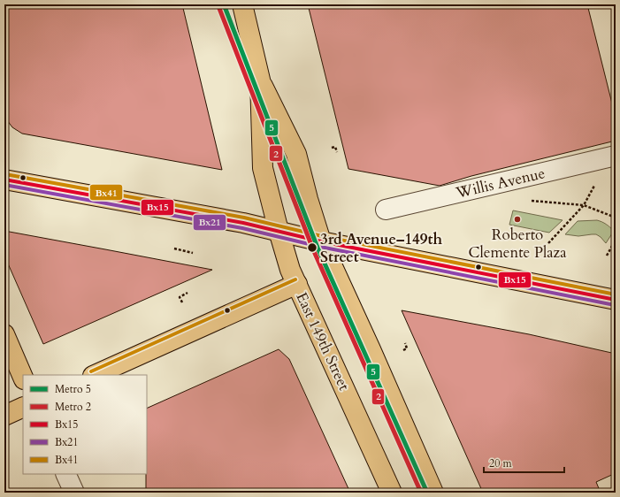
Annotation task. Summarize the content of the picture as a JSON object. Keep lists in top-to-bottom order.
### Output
{
  "streets": {
    "main road": ["East 149th Street"],
    "street": ["Willis Avenue"]
  },
  "places": ["Roberto Clemente Plaza", "3rd Avenue–149th Street"],
  "lines": [
    "metro line 5",
    "metro line 2",
    "transit line Bx41",
    "transit line Bx15",
    "transit line Bx21"
  ],
  "legend": [
    "Metro 5",
    "Metro 2",
    "Bx15",
    "Bx21",
    "Bx41"
  ],
  "scale_bar": "20 m"
}
